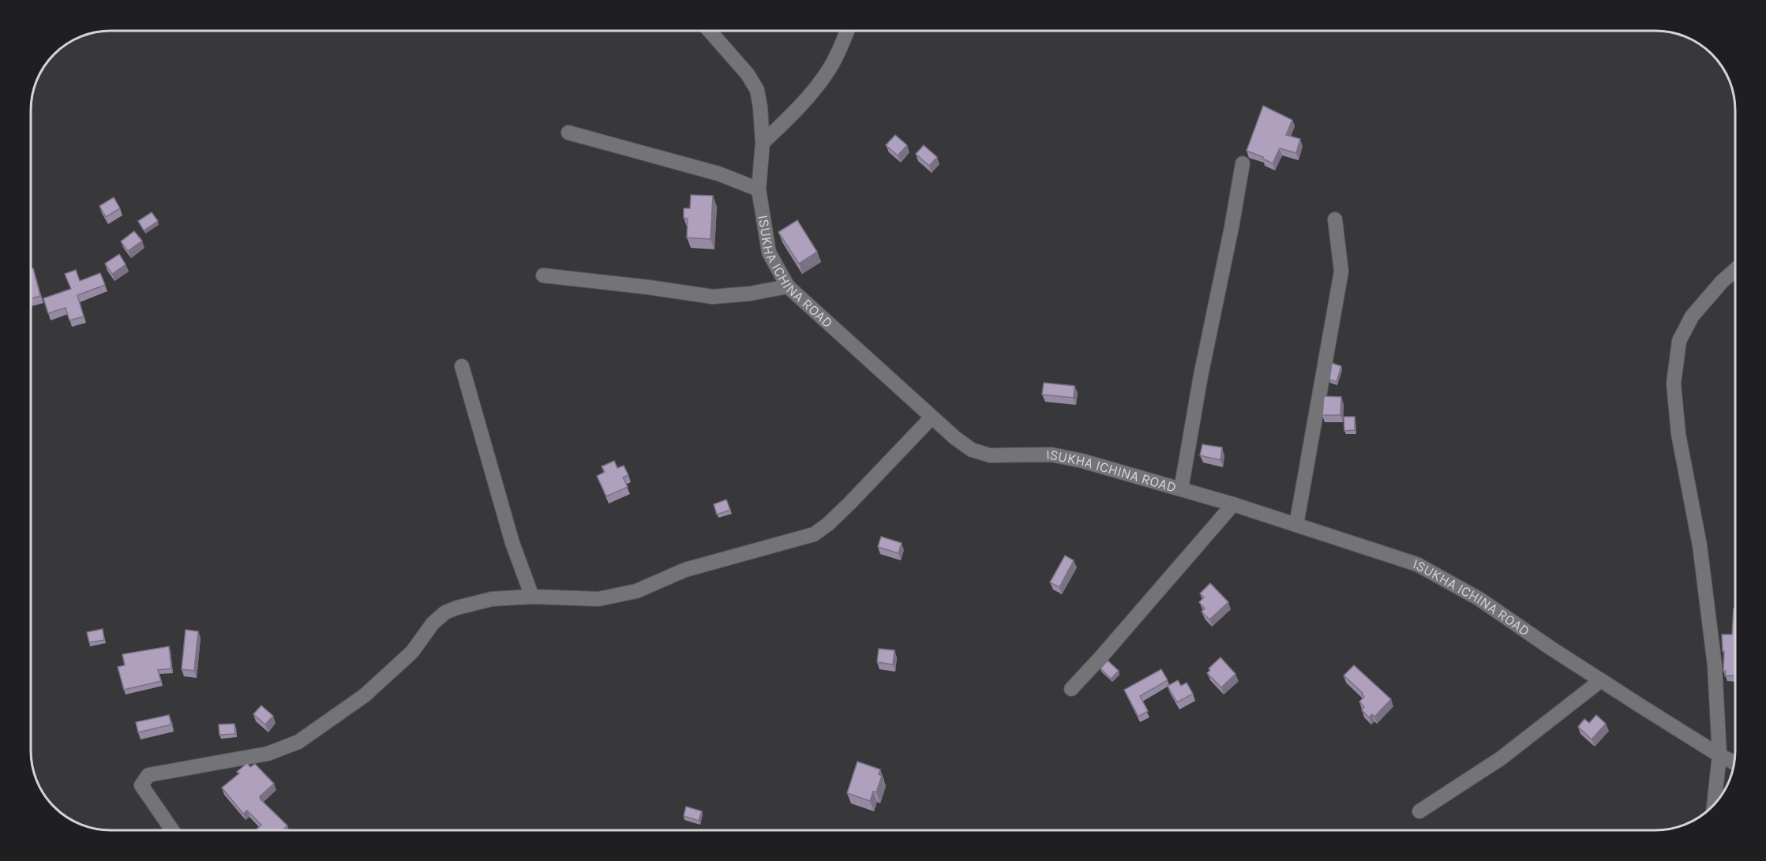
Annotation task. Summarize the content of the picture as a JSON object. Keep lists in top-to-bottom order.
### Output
{
  "streets": {
    "street": ["ISUKHA ICHINA ROAD"]
  }
}
